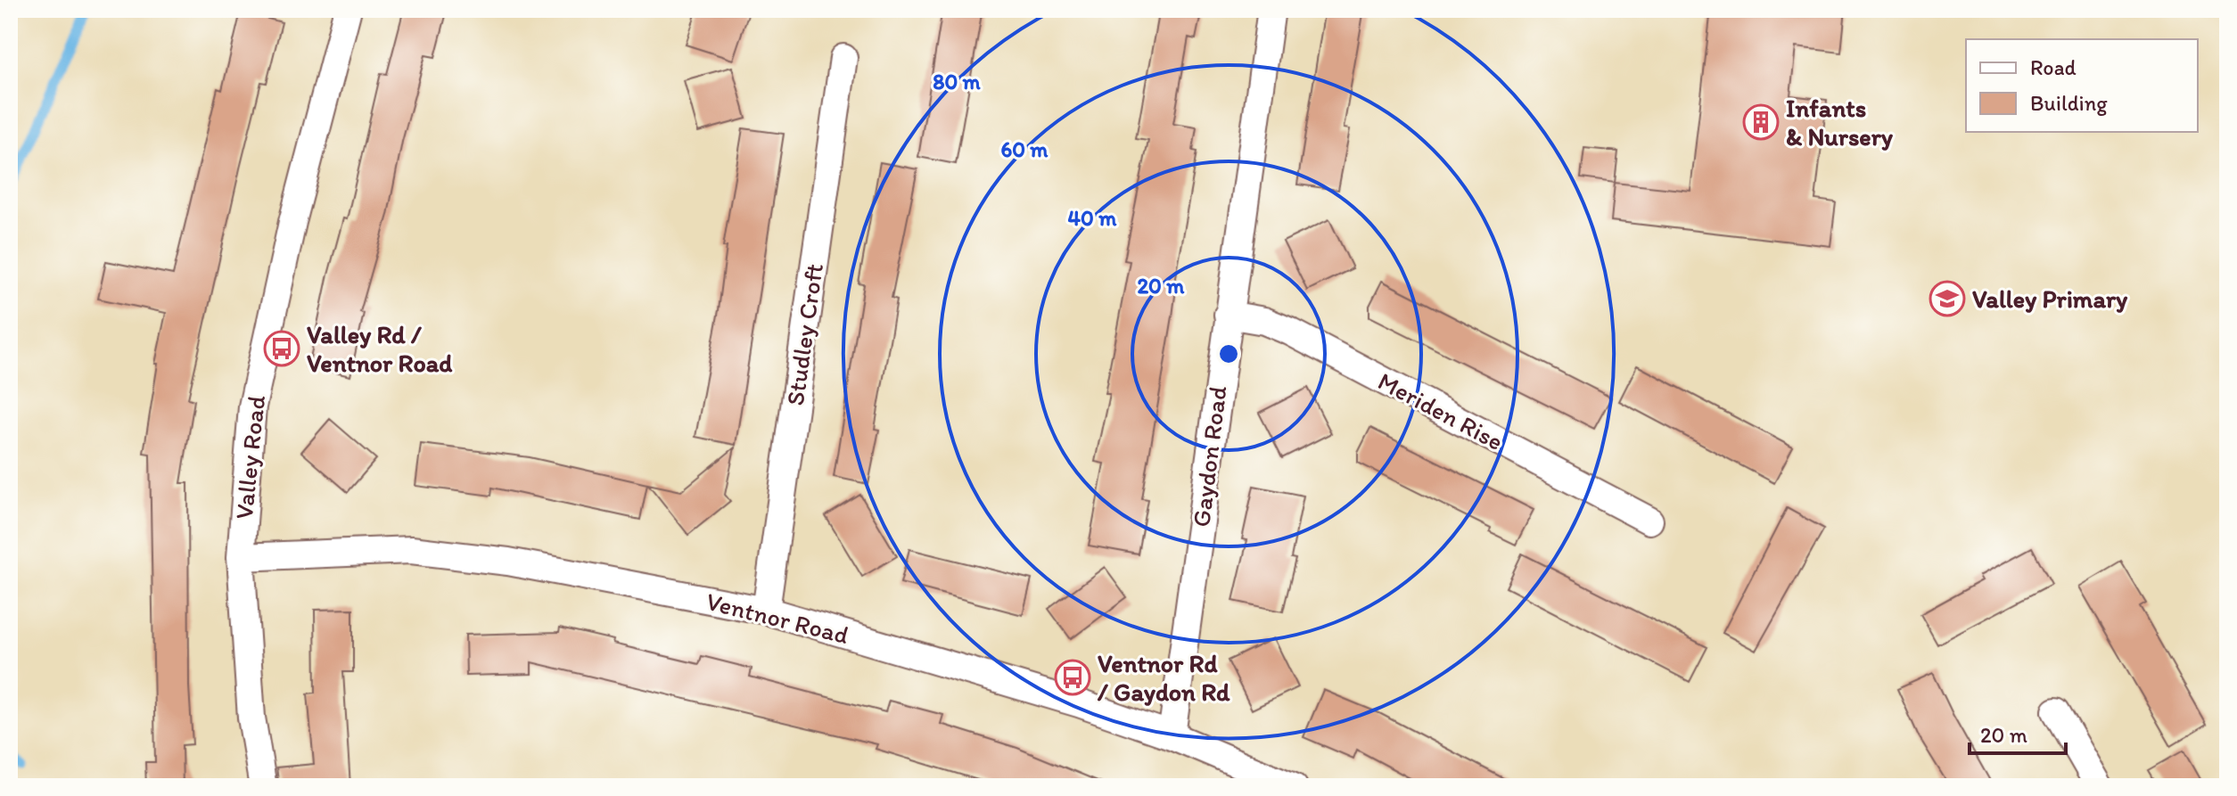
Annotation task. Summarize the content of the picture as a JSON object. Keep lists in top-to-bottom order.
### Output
{
  "streets": {
    "street": [
      "Studley Croft",
      "Meriden Rise",
      "Gaydon Road",
      "Valley Road",
      "Ventnor Road"
    ]
  },
  "crossings": [
    ["Studley Croft", "Ventnor Road"],
    ["Meriden Rise", "Gaydon Road"],
    ["Gaydon Road", "Ventnor Road"],
    ["Valley Road", "Ventnor Road"]
  ],
  "places": {
    "building": ["Infants & Nursery"],
    "school or university": ["Valley Primary"],
    "bus stop": ["Valley Rd / Ventnor Road", "Ventnor Rd / Gaydon Rd"]
  },
  "legend": ["Road", "Building"],
  "scale_bar": "20 m",
  "rings": [
    "80 m",
    "60 m",
    "40 m",
    "20 m"
  ]
}
